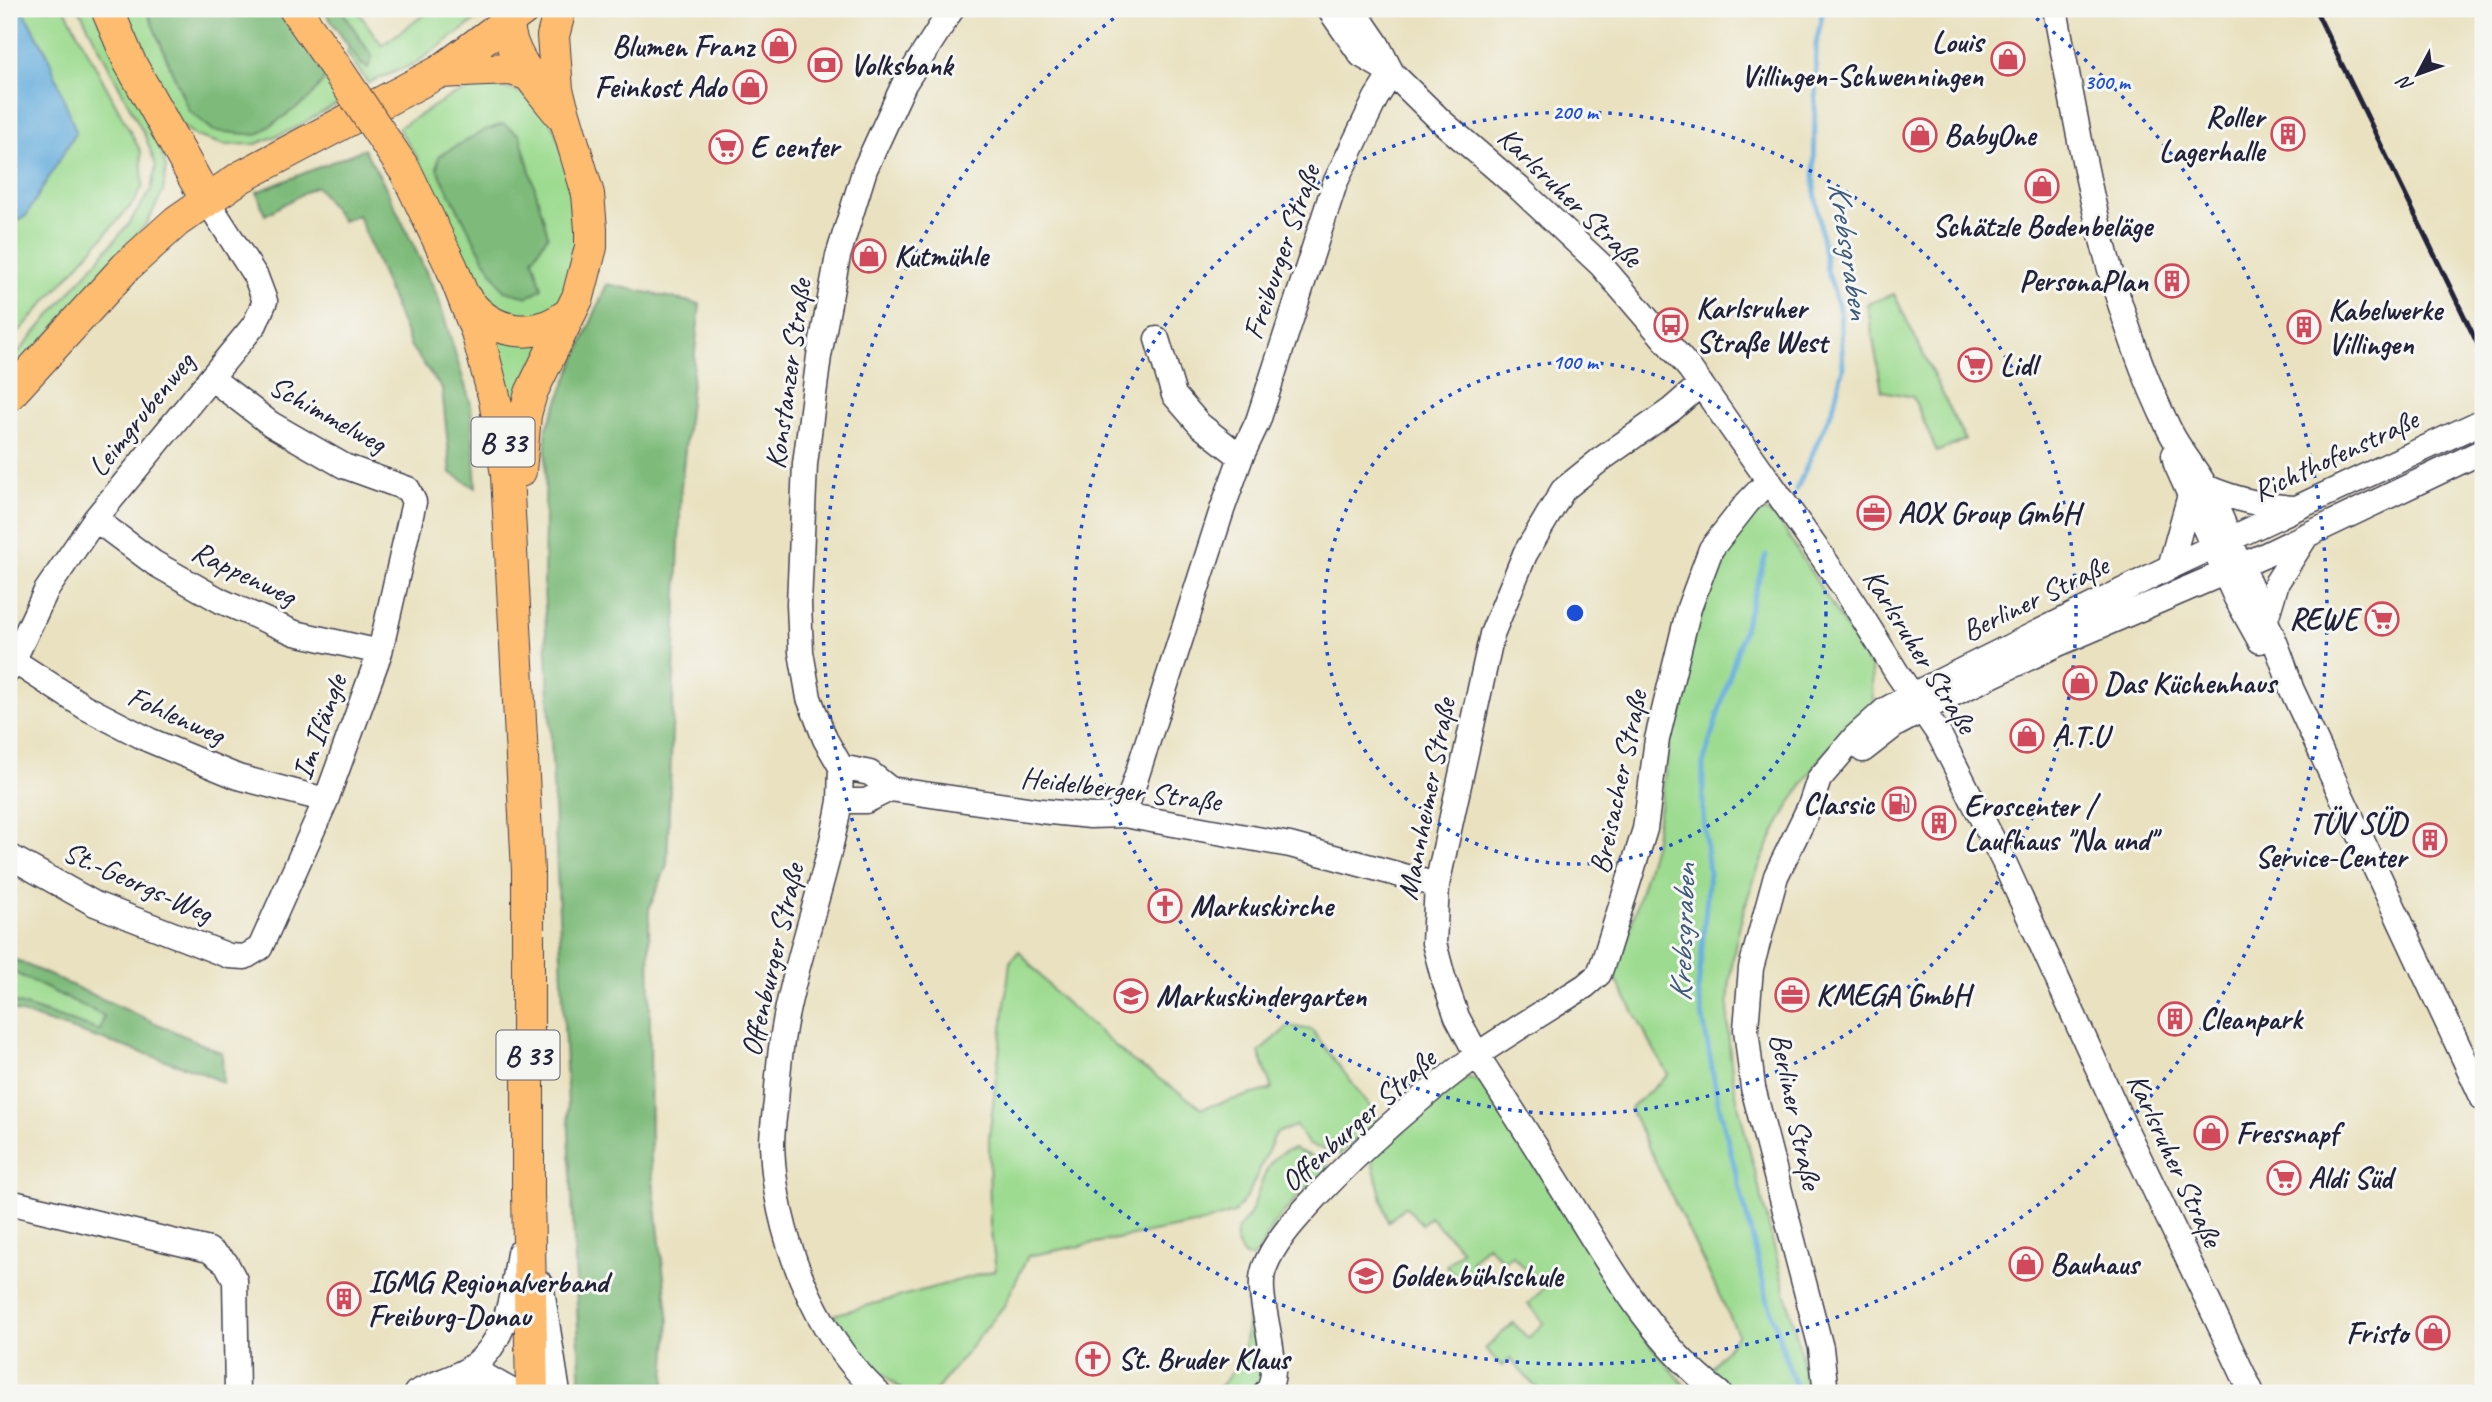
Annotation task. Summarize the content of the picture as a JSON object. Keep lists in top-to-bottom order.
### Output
{
  "streets": {
    "main road": ["B 33"],
    "street": [
      "Karlsruher Straße",
      "Freiburger Straße",
      "Konstanzer Straße",
      "Leimgrubenweg",
      "Schimmelweg",
      "Richthofenstraße",
      "Rappenweg",
      "Berliner Straße",
      "Fohlenweg",
      "Im Ifängle",
      "Breisacher Straße",
      "Heidelberger Straße",
      "Mannheimer Straße",
      "St.-Georgs-Weg",
      "Offenburger Straße"
    ]
  },
  "crossings": [
    ["Karlsruher Straße", "Freiburger Straße"],
    ["Karlsruher Straße", "Berliner Straße"],
    ["Karlsruher Straße", "Breisacher Straße"],
    ["Karlsruher Straße", "Mannheimer Straße"],
    ["Freiburger Straße", "Heidelberger Straße"],
    ["Konstanzer Straße", "Heidelberger Straße"],
    ["Konstanzer Straße", "Offenburger Straße"],
    ["Leimgrubenweg", "Schimmelweg"],
    ["Leimgrubenweg", "Rappenweg"],
    ["Leimgrubenweg", "Fohlenweg"],
    ["Schimmelweg", "Im Ifängle"],
    ["Richthofenstraße", "Berliner Straße"],
    ["Rappenweg", "Im Ifängle"],
    ["Fohlenweg", "Im Ifängle"],
    ["Im Ifängle", "St.-Georgs-Weg"],
    ["Breisacher Straße", "Mannheimer Straße"],
    ["Breisacher Straße", "Offenburger Straße"],
    ["Heidelberger Straße", "Mannheimer Straße"],
    ["Heidelberger Straße", "Offenburger Straße"],
    ["Mannheimer Straße", "Offenburger Straße"]
  ],
  "water": ["Krebsgraben"],
  "places": {
    "shop": [
      "Blumen Franz",
      "Louis Villingen-Schwenningen",
      "Feinkost Ado",
      "BabyOne",
      "Schätzle Bodenbeläge",
      "Kutmühle",
      "Das Küchenhaus",
      "A.T.U",
      "Fressnapf",
      "Bauhaus",
      "Fristo"
    ],
    "bank": ["Volksbank"],
    "building": [
      "Roller Lagerhalle",
      "PersonaPlan",
      "Kabelwerke Villingen",
      "Eroscenter / Laufhaus \"Na und\"",
      "TÜV SÜD Service-Center",
      "Cleanpark",
      "IGMG Regionalverband Freiburg-Donau"
    ],
    "supermarket": [
      "E center",
      "Lidl",
      "REWE",
      "Aldi Süd"
    ],
    "bus stop": ["Karlsruher Straße West"],
    "office": ["AOX Group GmbH", "KMEGA GmbH"],
    "fuel station": ["Classic"],
    "church": ["Markuskirche", "St. Bruder Klaus"],
    "school or university": ["Markuskindergarten", "Goldenbühlschule"]
  },
  "north": "bottom left",
  "rings": ["300 m", "200 m", "100 m"]
}
